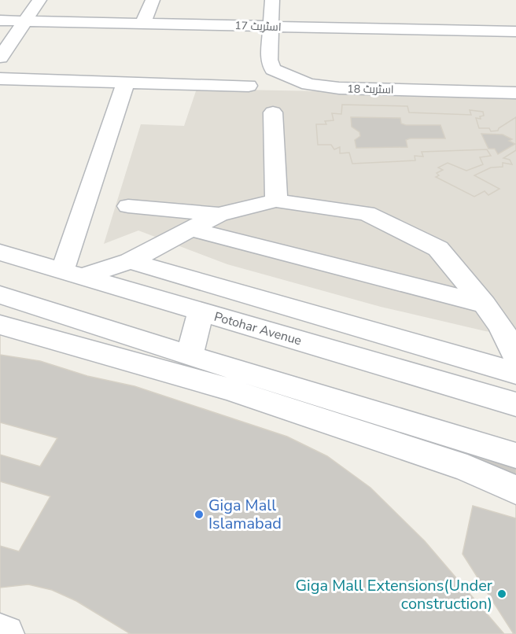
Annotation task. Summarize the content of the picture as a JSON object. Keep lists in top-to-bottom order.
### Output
{
  "streets": {
    "street": ["اسٹریٹ 17", "اسٹریٹ 18", "Potohar Avenue"]
  },
  "crossings": [
    ["اسٹریٹ 17", "اسٹریٹ 18"]
  ],
  "places": ["Giga Mall Islamabad", "Giga Mall Extensions(Under construction)"]
}
